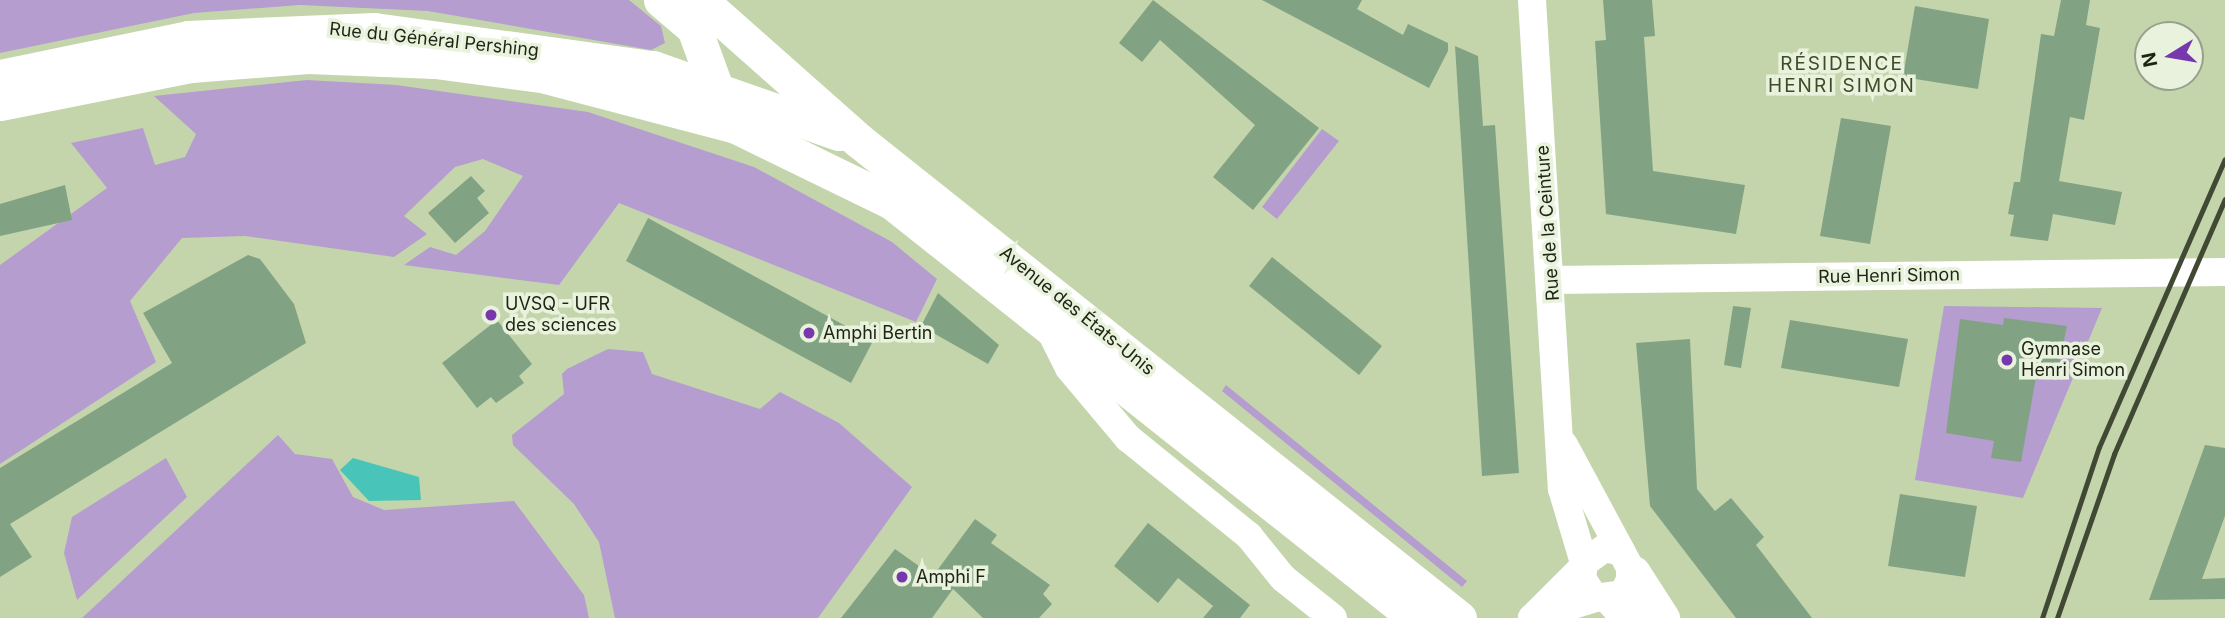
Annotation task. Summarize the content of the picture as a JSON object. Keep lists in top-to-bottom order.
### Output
{
  "streets": {
    "main road": ["Rue du Général Pershing", "Avenue des États-Unis"],
    "street": ["Rue de la Ceinture", "Rue Henri Simon"]
  },
  "crossings": [
    ["Rue du Général Pershing", "Avenue des États-Unis"],
    ["Rue de la Ceinture", "Rue Henri Simon"]
  ],
  "districts": ["RÉSIDENCE HENRI SIMON"],
  "places": [
    "UVSQ - UFR des sciences",
    "Amphi Bertin",
    "Gymnase Henri Simon",
    "Amphi F"
  ],
  "north": "left"
}
